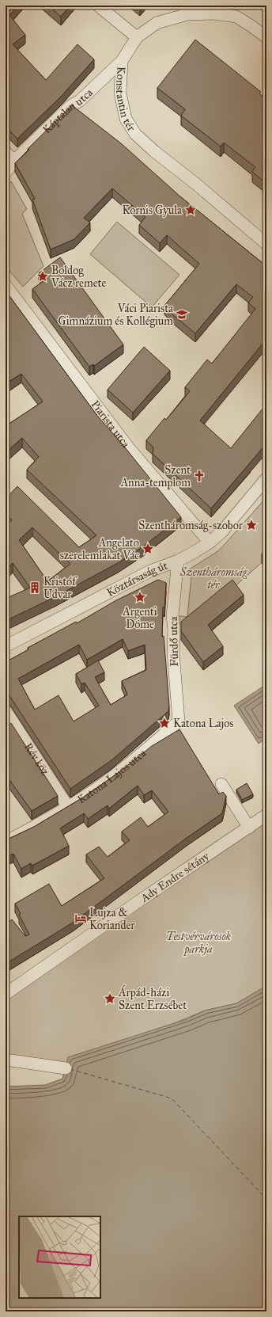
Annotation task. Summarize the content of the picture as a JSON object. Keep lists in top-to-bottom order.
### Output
{
  "streets": {
    "street": [
      "Konstantin tér",
      "Káptalan utca",
      "Piarista utca",
      "Köztársaság út",
      "Fürdő utca",
      "Rév köz",
      "Katona Lajos utca",
      "Ady Endre sétány"
    ]
  },
  "crossings": [
    ["Konstantin tér", "Káptalan utca"],
    ["Piarista utca", "Köztársaság út"],
    ["Köztársaság út", "Fürdő utca"],
    ["Fürdő utca", "Katona Lajos utca"],
    ["Rév köz", "Katona Lajos utca"]
  ],
  "parks": ["Szentháromság tér", "Testvérvárosok parkja"],
  "places": {
    "place": [
      "Kornis Gyula",
      "Boldog Vácz remete",
      "Szentháromság-szobor",
      "Angelato szerelemlakat Vác",
      "Argenti Döme",
      "Katona Lajos",
      "Árpád-házi Szent Erzsébet"
    ],
    "school or university": ["Váci Piarista Gimnázium és Kollégium"],
    "church": ["Szent Anna-templom"],
    "building": ["Kristóf Udvar"],
    "hotel": ["Lujza & Koriander"]
  }
}
